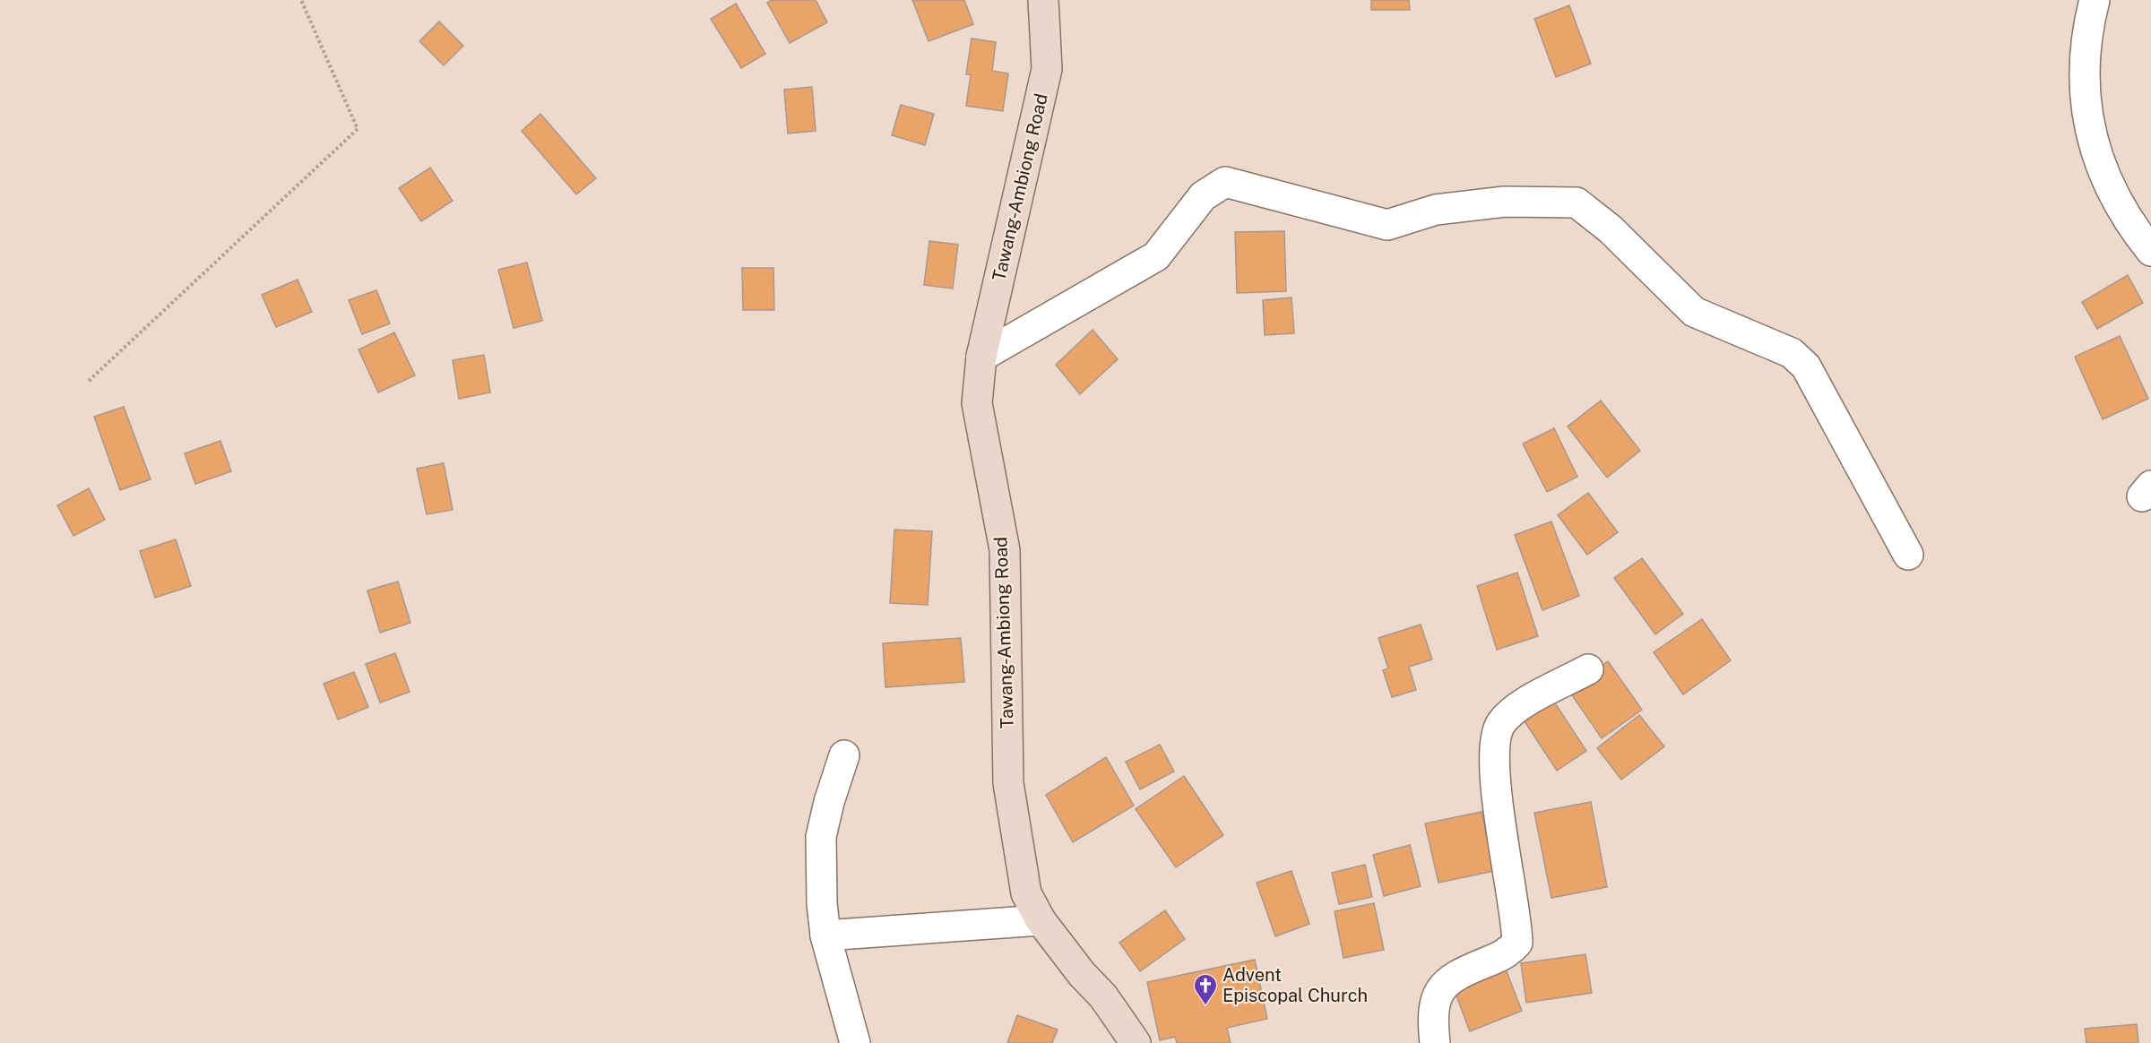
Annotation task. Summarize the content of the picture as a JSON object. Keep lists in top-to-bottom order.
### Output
{
  "streets": {
    "main road": ["Tawang-Ambiong Road"]
  },
  "places": {
    "church": ["Advent Episcopal Church"]
  }
}
